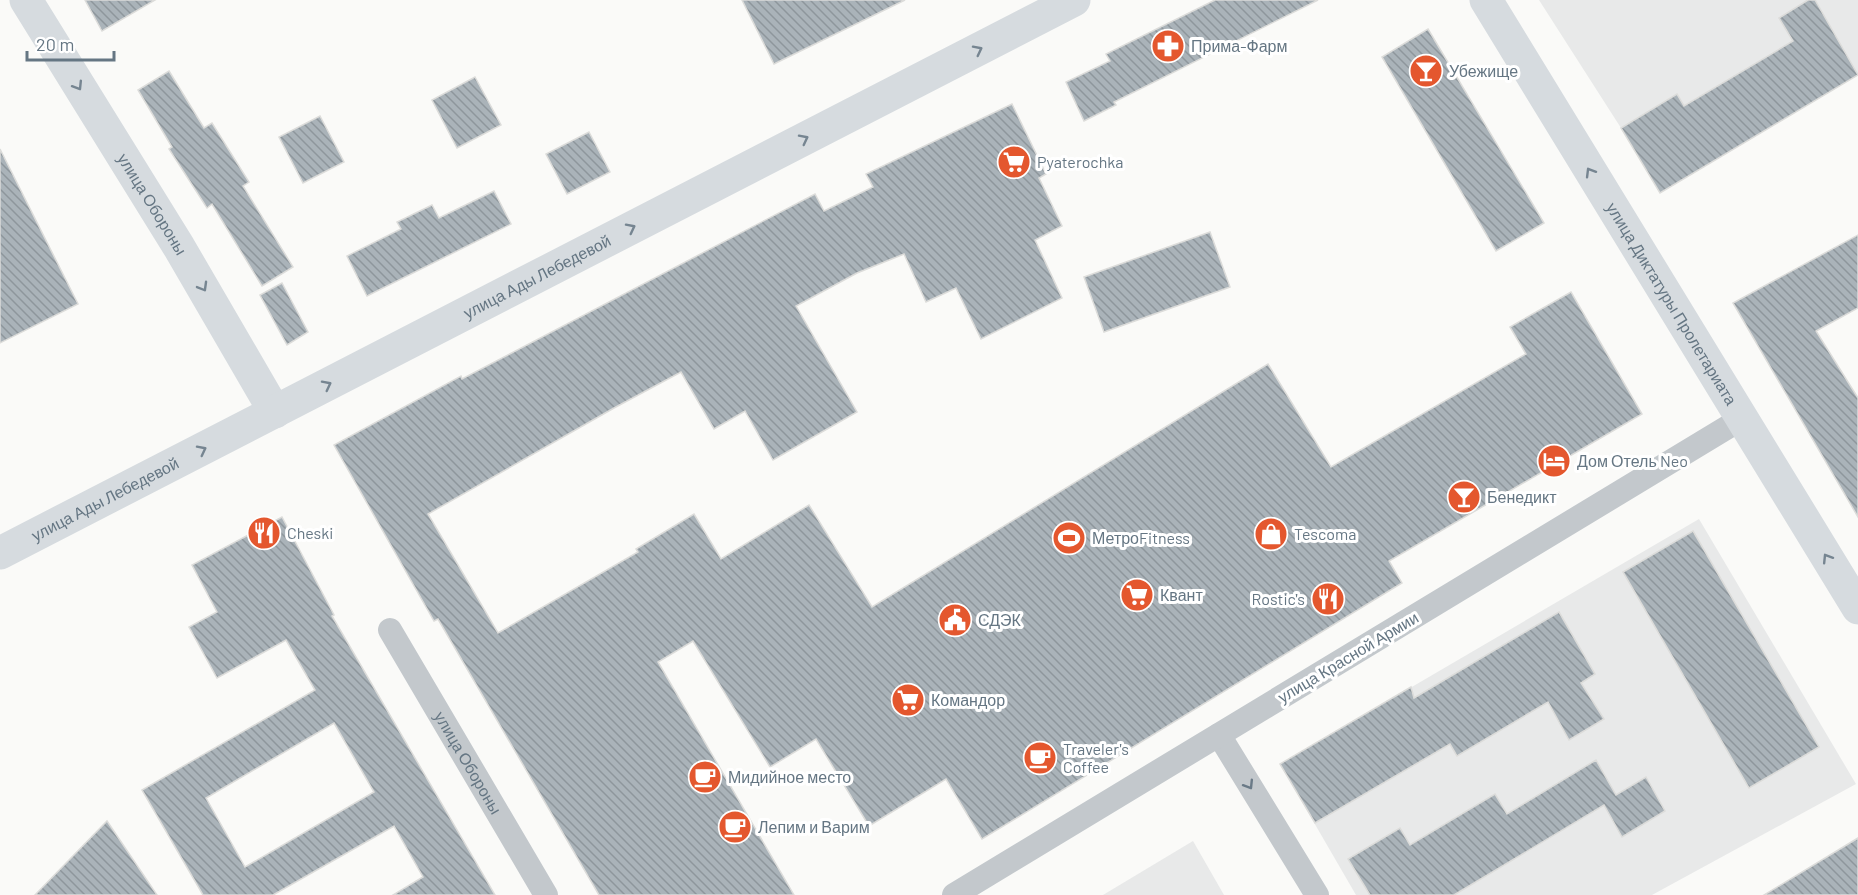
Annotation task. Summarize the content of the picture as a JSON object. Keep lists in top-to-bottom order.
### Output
{
  "streets": {
    "main road": ["улица Обороны", "улица Ады Лебедевой", "улица Диктатуры Пролетариата"],
    "street": ["улица Красной Армии"]
  },
  "crossings": [
    ["улица Обороны", "улица Ады Лебедевой"],
    ["улица Диктатуры Пролетариата", "улица Красной Армии"]
  ],
  "one_way": ["улица Обороны", "улица Ады Лебедевой", "улица Диктатуры Пролетариата"],
  "places": {
    "pharmacy": ["Прима-Фарм"],
    "bar": ["Убежище", "Бенедикт"],
    "supermarket": ["Pyaterochka", "Квант", "Командор"],
    "hotel": ["Дом Отель Neo"],
    "restaurant": ["Cheski", "Rostic's"],
    "shop": ["Tescoma"],
    "sports": ["МетроFitness"],
    "public building": ["СДЭК"],
    "cafe": ["Traveler's Coffee", "Мидийное место", "Лепим и Варим"]
  },
  "scale_bar": "20 m"
}
